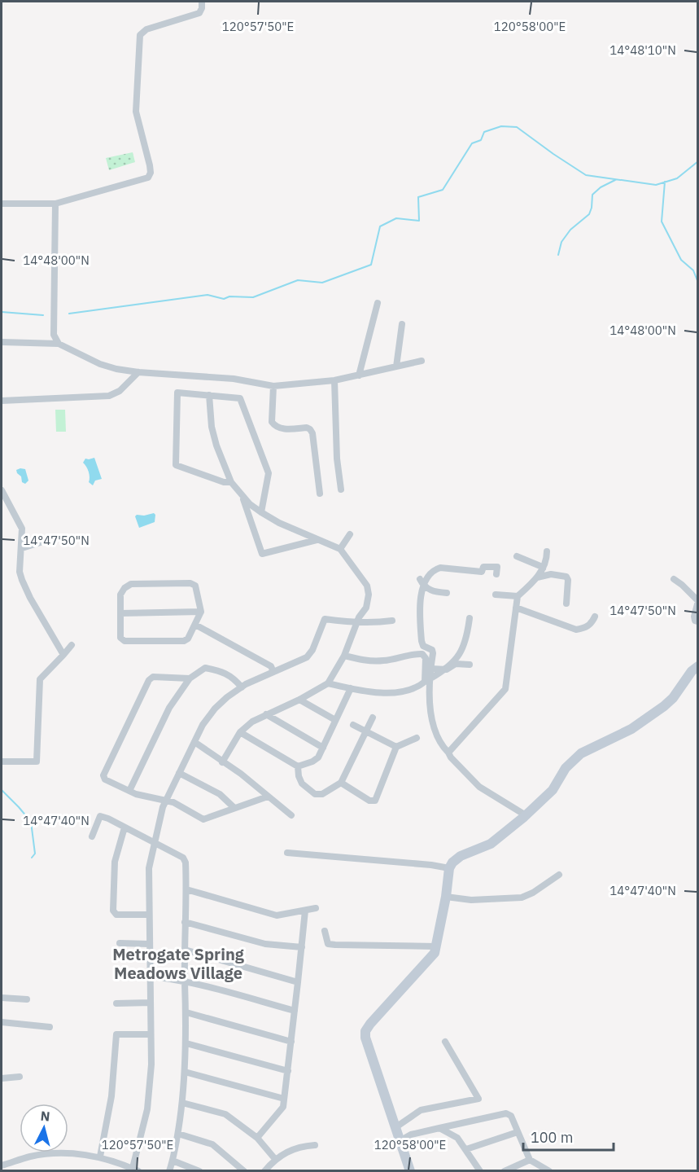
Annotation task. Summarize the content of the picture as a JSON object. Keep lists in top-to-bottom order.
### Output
{
  "districts": ["Metrogate Spring Meadows Village"],
  "scale_bar": "100 m",
  "north": "top",
  "coordinates": [
    "120°57'50\"E",
    "120°58'00\"E",
    "14°48'10\"N",
    "14°48'00\"N",
    "14°47'50\"N",
    "14°47'40\"N"
  ]
}
